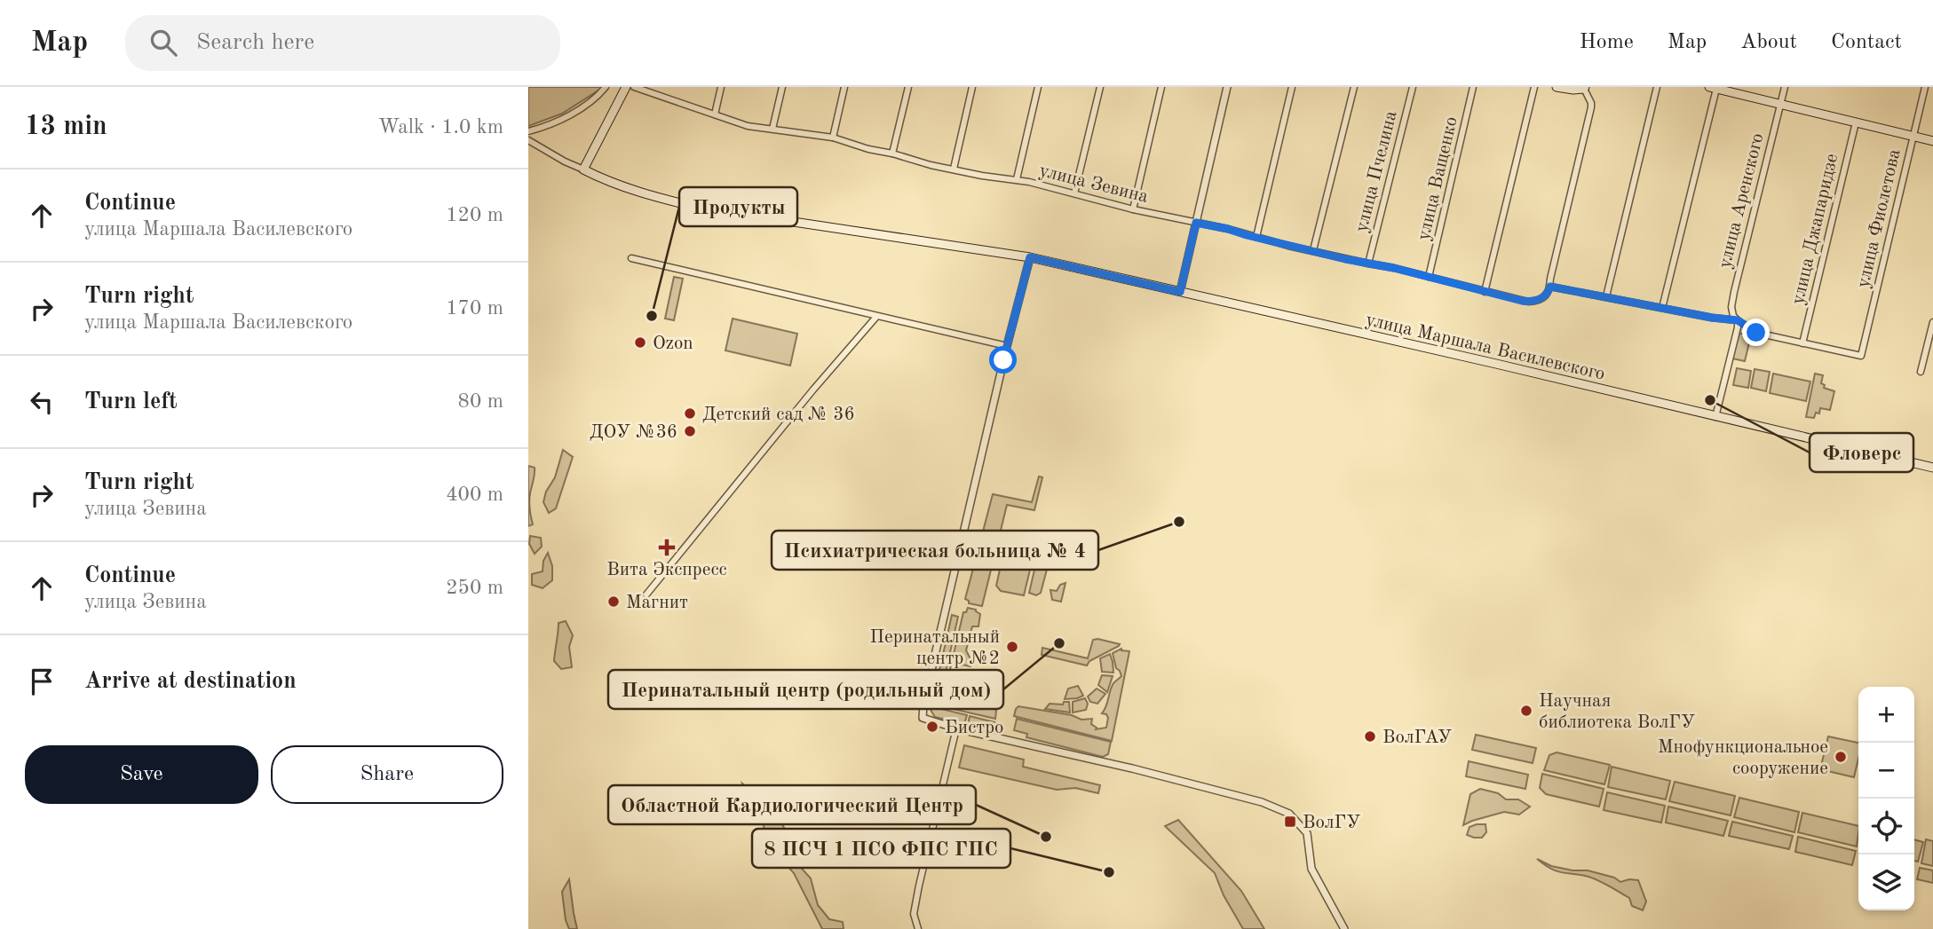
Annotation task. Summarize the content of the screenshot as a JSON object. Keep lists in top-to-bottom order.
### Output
{
  "streets": {
    "main road": ["улица Маршала Василевского"],
    "street": [
      "улица Пчелина",
      "улица Ващенко",
      "улица Зевина",
      "улица Аренского",
      "улица Фиолетова",
      "улица Джапаридзе"
    ]
  },
  "crossings": [
    ["улица Пчелина", "улица Зевина"],
    ["улица Ващенко", "улица Зевина"],
    ["улица Аренского", "улица Маршала Василевского"],
    ["улица Фиолетова", "улица Джапаридзе"]
  ],
  "places": {
    "other": [
      "Продукты",
      "Ozon",
      "Фловерс",
      "Детский сад № 36",
      "ДОУ №36",
      "Психиатрическая больница № 4",
      "Магнит",
      "Перинатальный центр (родильный дом)",
      "Перинатальный центр №2",
      "Научная библиотека ВолГУ",
      "Бистро",
      "ВолГАУ",
      "Мнофункциональное сооружение",
      "Областной Кардиологический Центр",
      "8 ПСЧ 1 ПСО ФПС ГПС"
    ],
    "health": ["Вита Экспресс"],
    "transit": ["ВолГУ"]
  },
  "page": {
    "header": "Map",
    "search": "Search here",
    "nav": [
      "Home",
      "Map",
      "About",
      "Contact"
    ],
    "heading": ["13 min", "Walk · 1.0 km"],
    "list": [
      ["Continue", "улица Маршала Василевского", "120 m"],
      ["Turn right", "улица Маршала Василевского", "170 m"],
      ["Turn left", "80 m"],
      ["Turn right", "улица Зевина", "400 m"],
      ["Continue", "улица Зевина", "250 m"],
      "Arrive at destination"
    ],
    "map_buttons": ["+", "−"],
    "buttons": ["Save", "Share"]
  }
}
